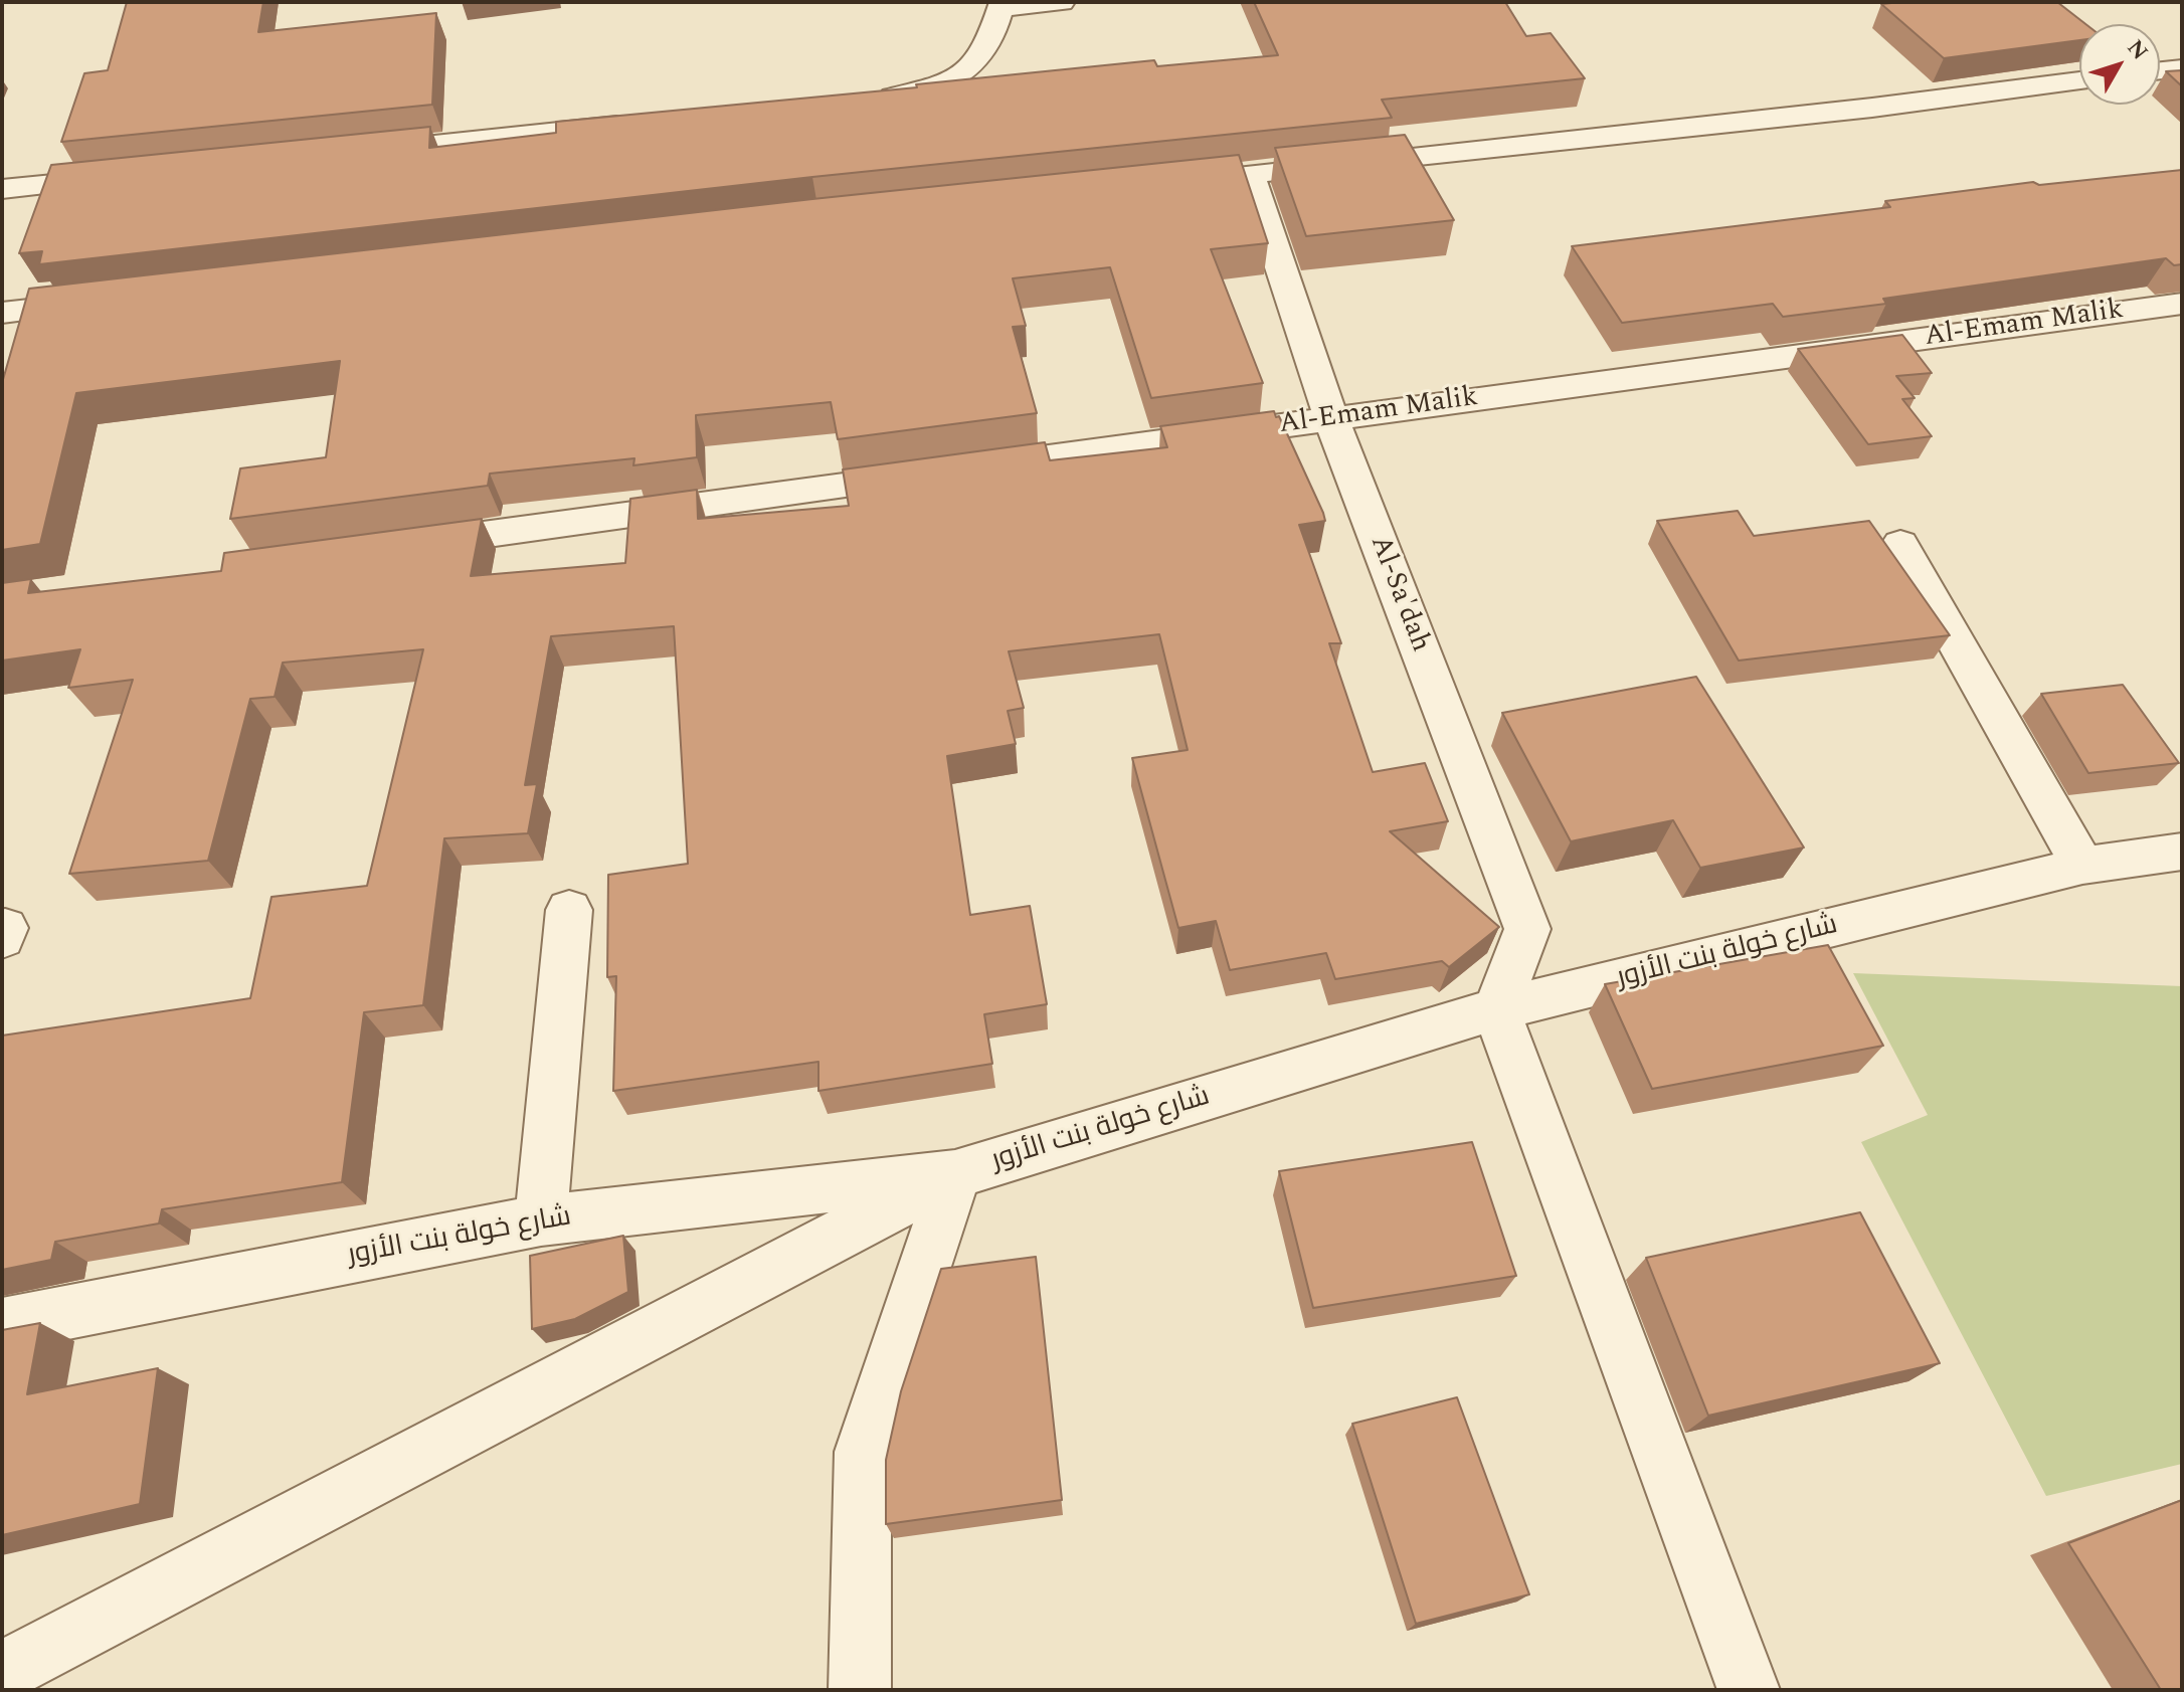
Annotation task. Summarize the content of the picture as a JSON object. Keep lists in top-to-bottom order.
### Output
{
  "streets": {
    "street": ["Al-Emam Malik", "Al-Sa'dah", "شارع خولة بنت الأزور"]
  },
  "crossings": [
    ["Al-Emam Malik", "Al-Sa'dah"],
    ["Al-Sa'dah", "شارع خولة بنت الأزور"]
  ],
  "north": "top right"
}
